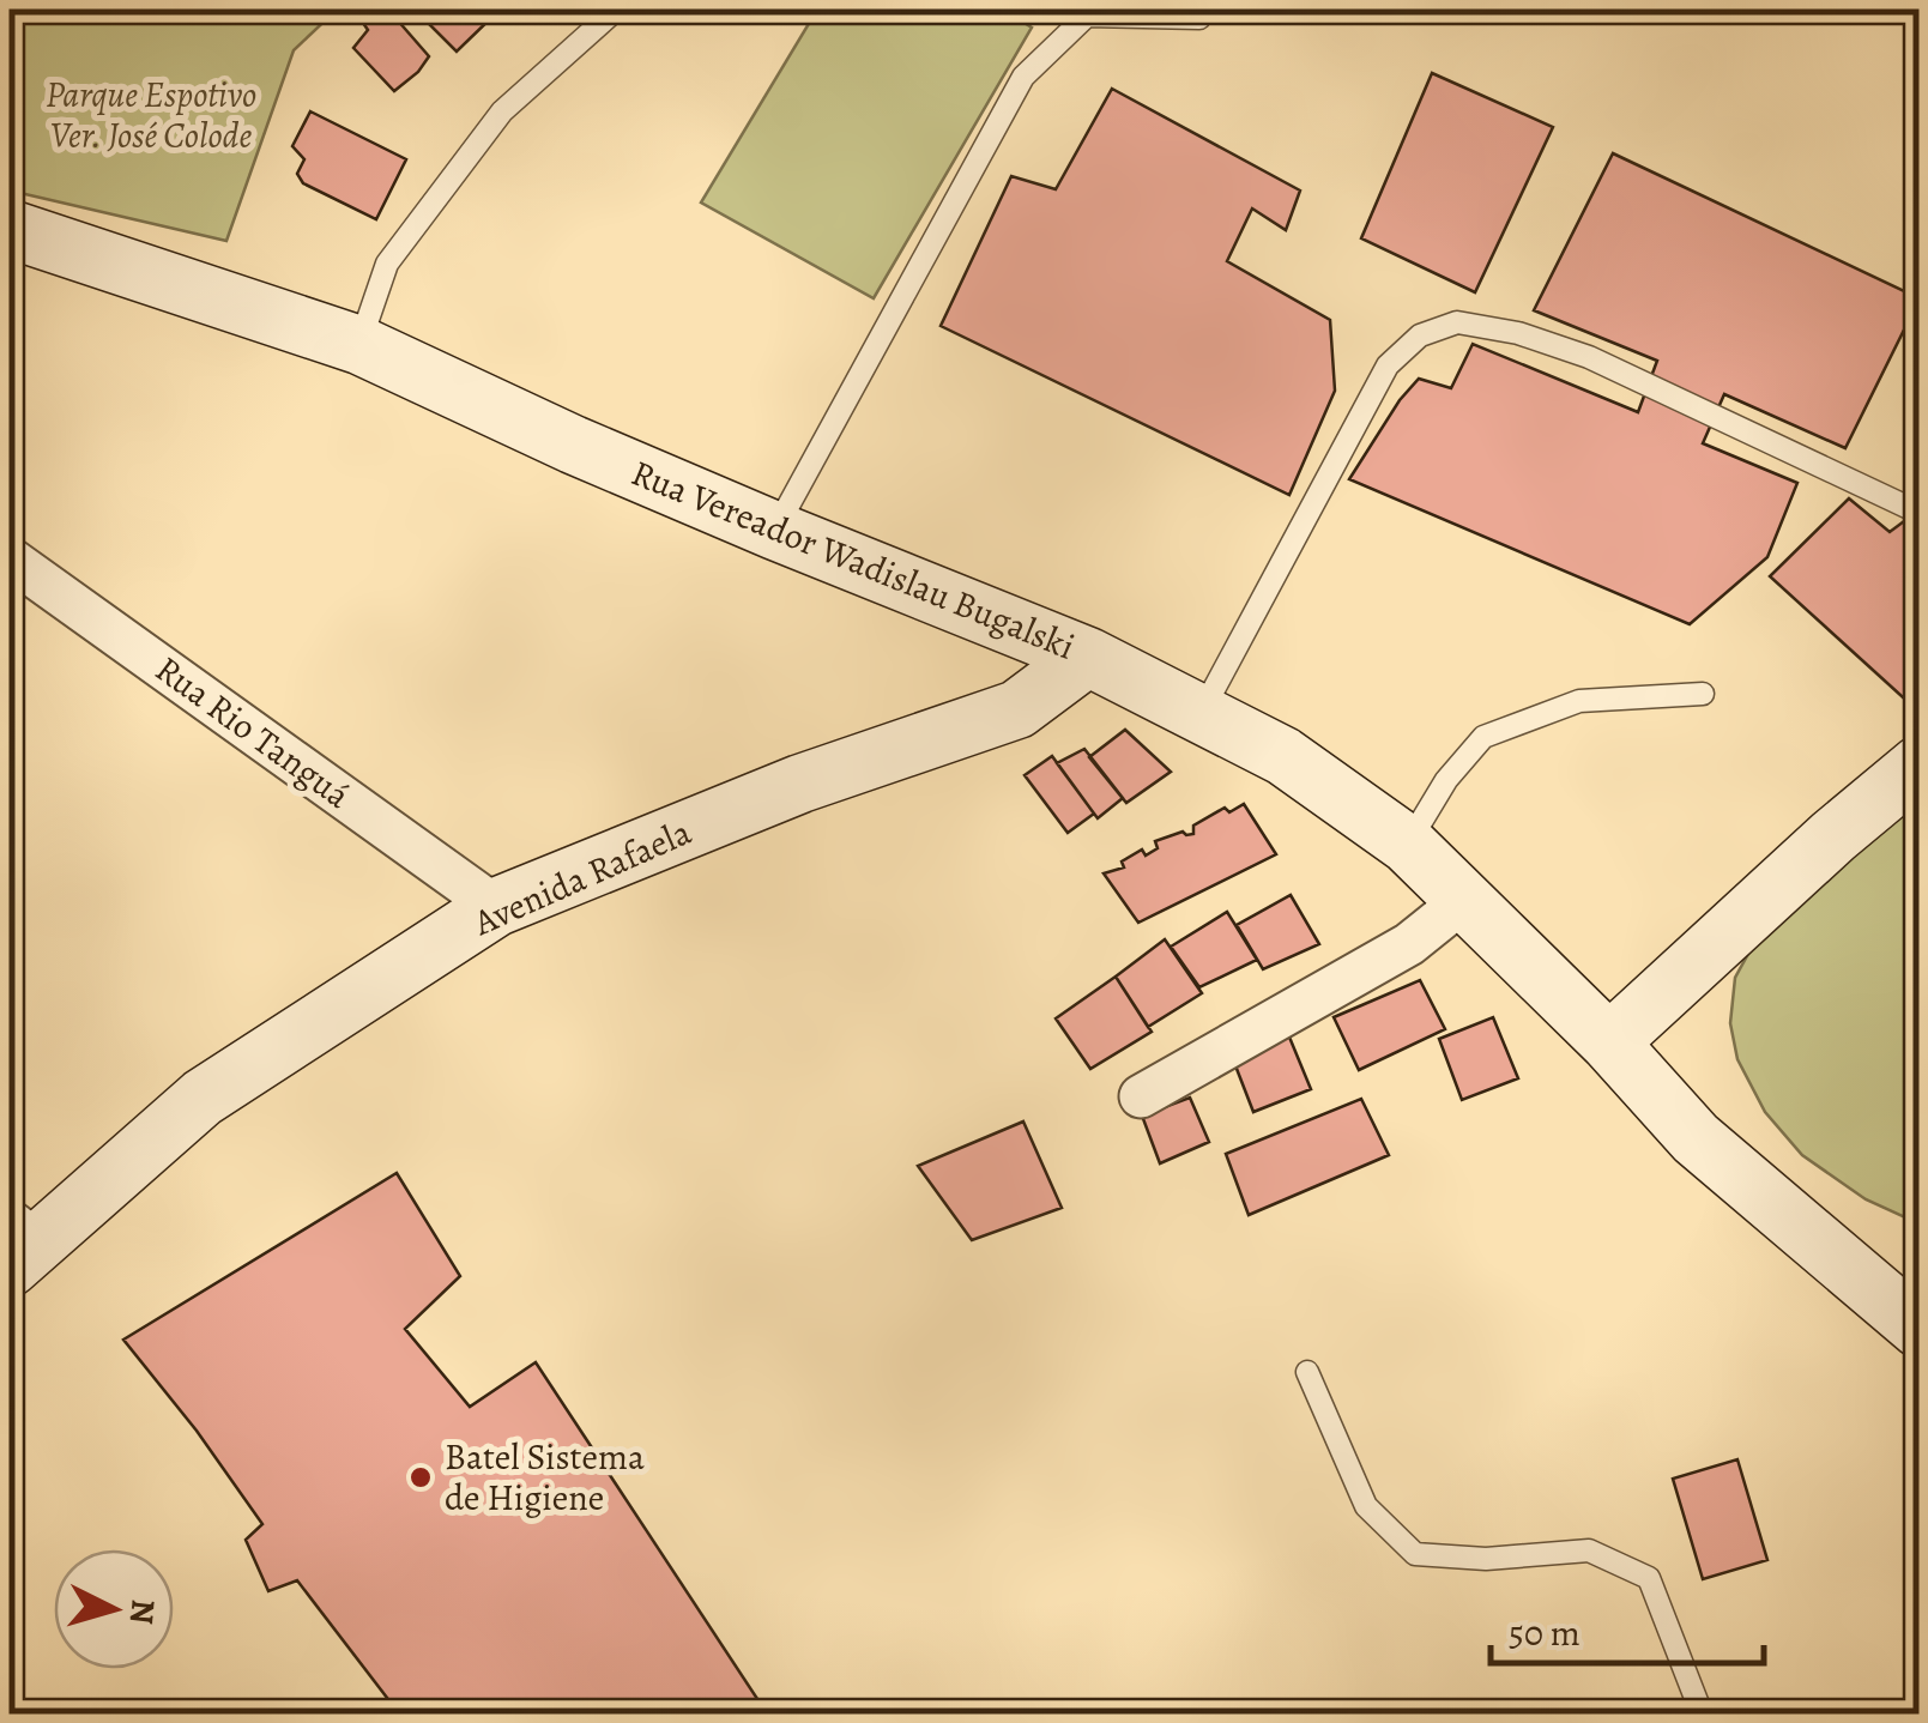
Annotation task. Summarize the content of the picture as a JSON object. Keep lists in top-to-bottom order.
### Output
{
  "streets": {
    "main road": ["Rua Vereador Wadislau Bugalski", "Avenida Rafaela"],
    "street": ["Rua Rio Tanguá"]
  },
  "crossings": [
    ["Rua Vereador Wadislau Bugalski", "Avenida Rafaela"],
    ["Rua Rio Tanguá", "Avenida Rafaela"]
  ],
  "parks": ["Parque Espotivo Ver. José Colode"],
  "places": ["Batel Sistema de Higiene"],
  "scale_bar": "50 m",
  "north": "right"
}
